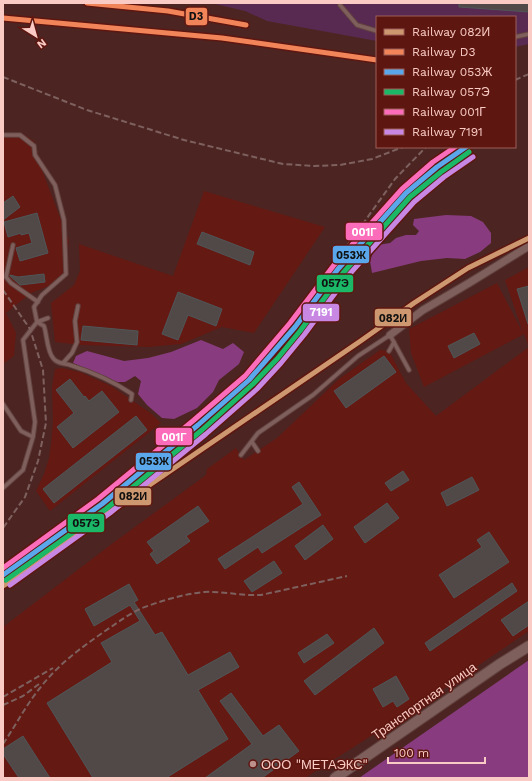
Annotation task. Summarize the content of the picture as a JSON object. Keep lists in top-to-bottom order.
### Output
{
  "streets": {
    "street": ["Транспортная улица"]
  },
  "places": ["ООО \"МЕТАЭКС\""],
  "lines": [
    "rail line D3",
    "rail line 053Ж",
    "rail line 001Г",
    "rail line 057Э",
    "rail line 7191",
    "rail line 082И"
  ],
  "legend": [
    "Railway 082И",
    "Railway D3",
    "Railway 053Ж",
    "Railway 057Э",
    "Railway 001Г",
    "Railway 7191"
  ],
  "scale_bar": "100 m",
  "north": "bottom right"
}
